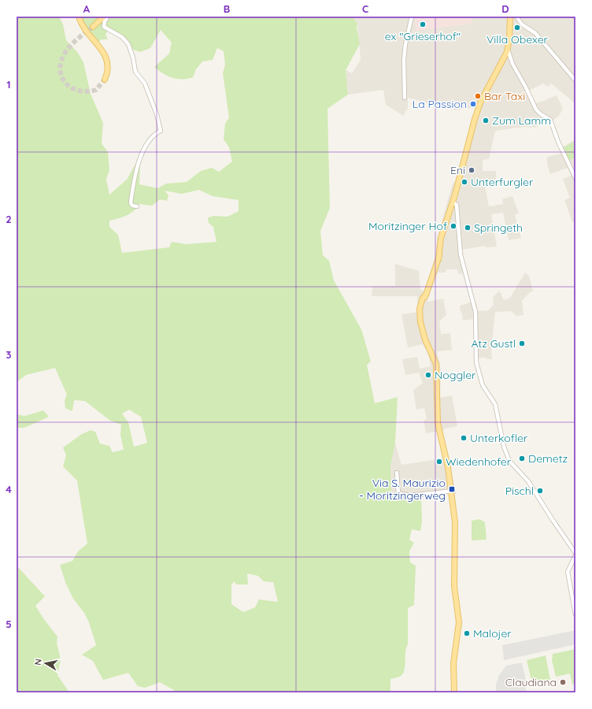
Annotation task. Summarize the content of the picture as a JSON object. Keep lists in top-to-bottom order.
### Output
{
  "places": {
    "other": [
      "ex \"Grieserhof\"",
      "Villa Obexer",
      "Bar Taxi",
      "La Passion",
      "Zum Lamm",
      "Eni",
      "Unterfurgler",
      "Moritzinger Hof",
      "Springeth",
      "Atz Gustl",
      "Noggler",
      "Unterkofler",
      "Demetz",
      "Wiedenhofer",
      "Pischl",
      "Malojer",
      "Claudiana"
    ],
    "transit": ["Via S. Maurizio - Moritzingerweg"]
  },
  "north": "left",
  "grid": {
    "columns": [
      "A",
      "B",
      "C",
      "D"
    ],
    "rows": [
      "1",
      "2",
      "3",
      "4",
      "5"
    ]
  }
}
